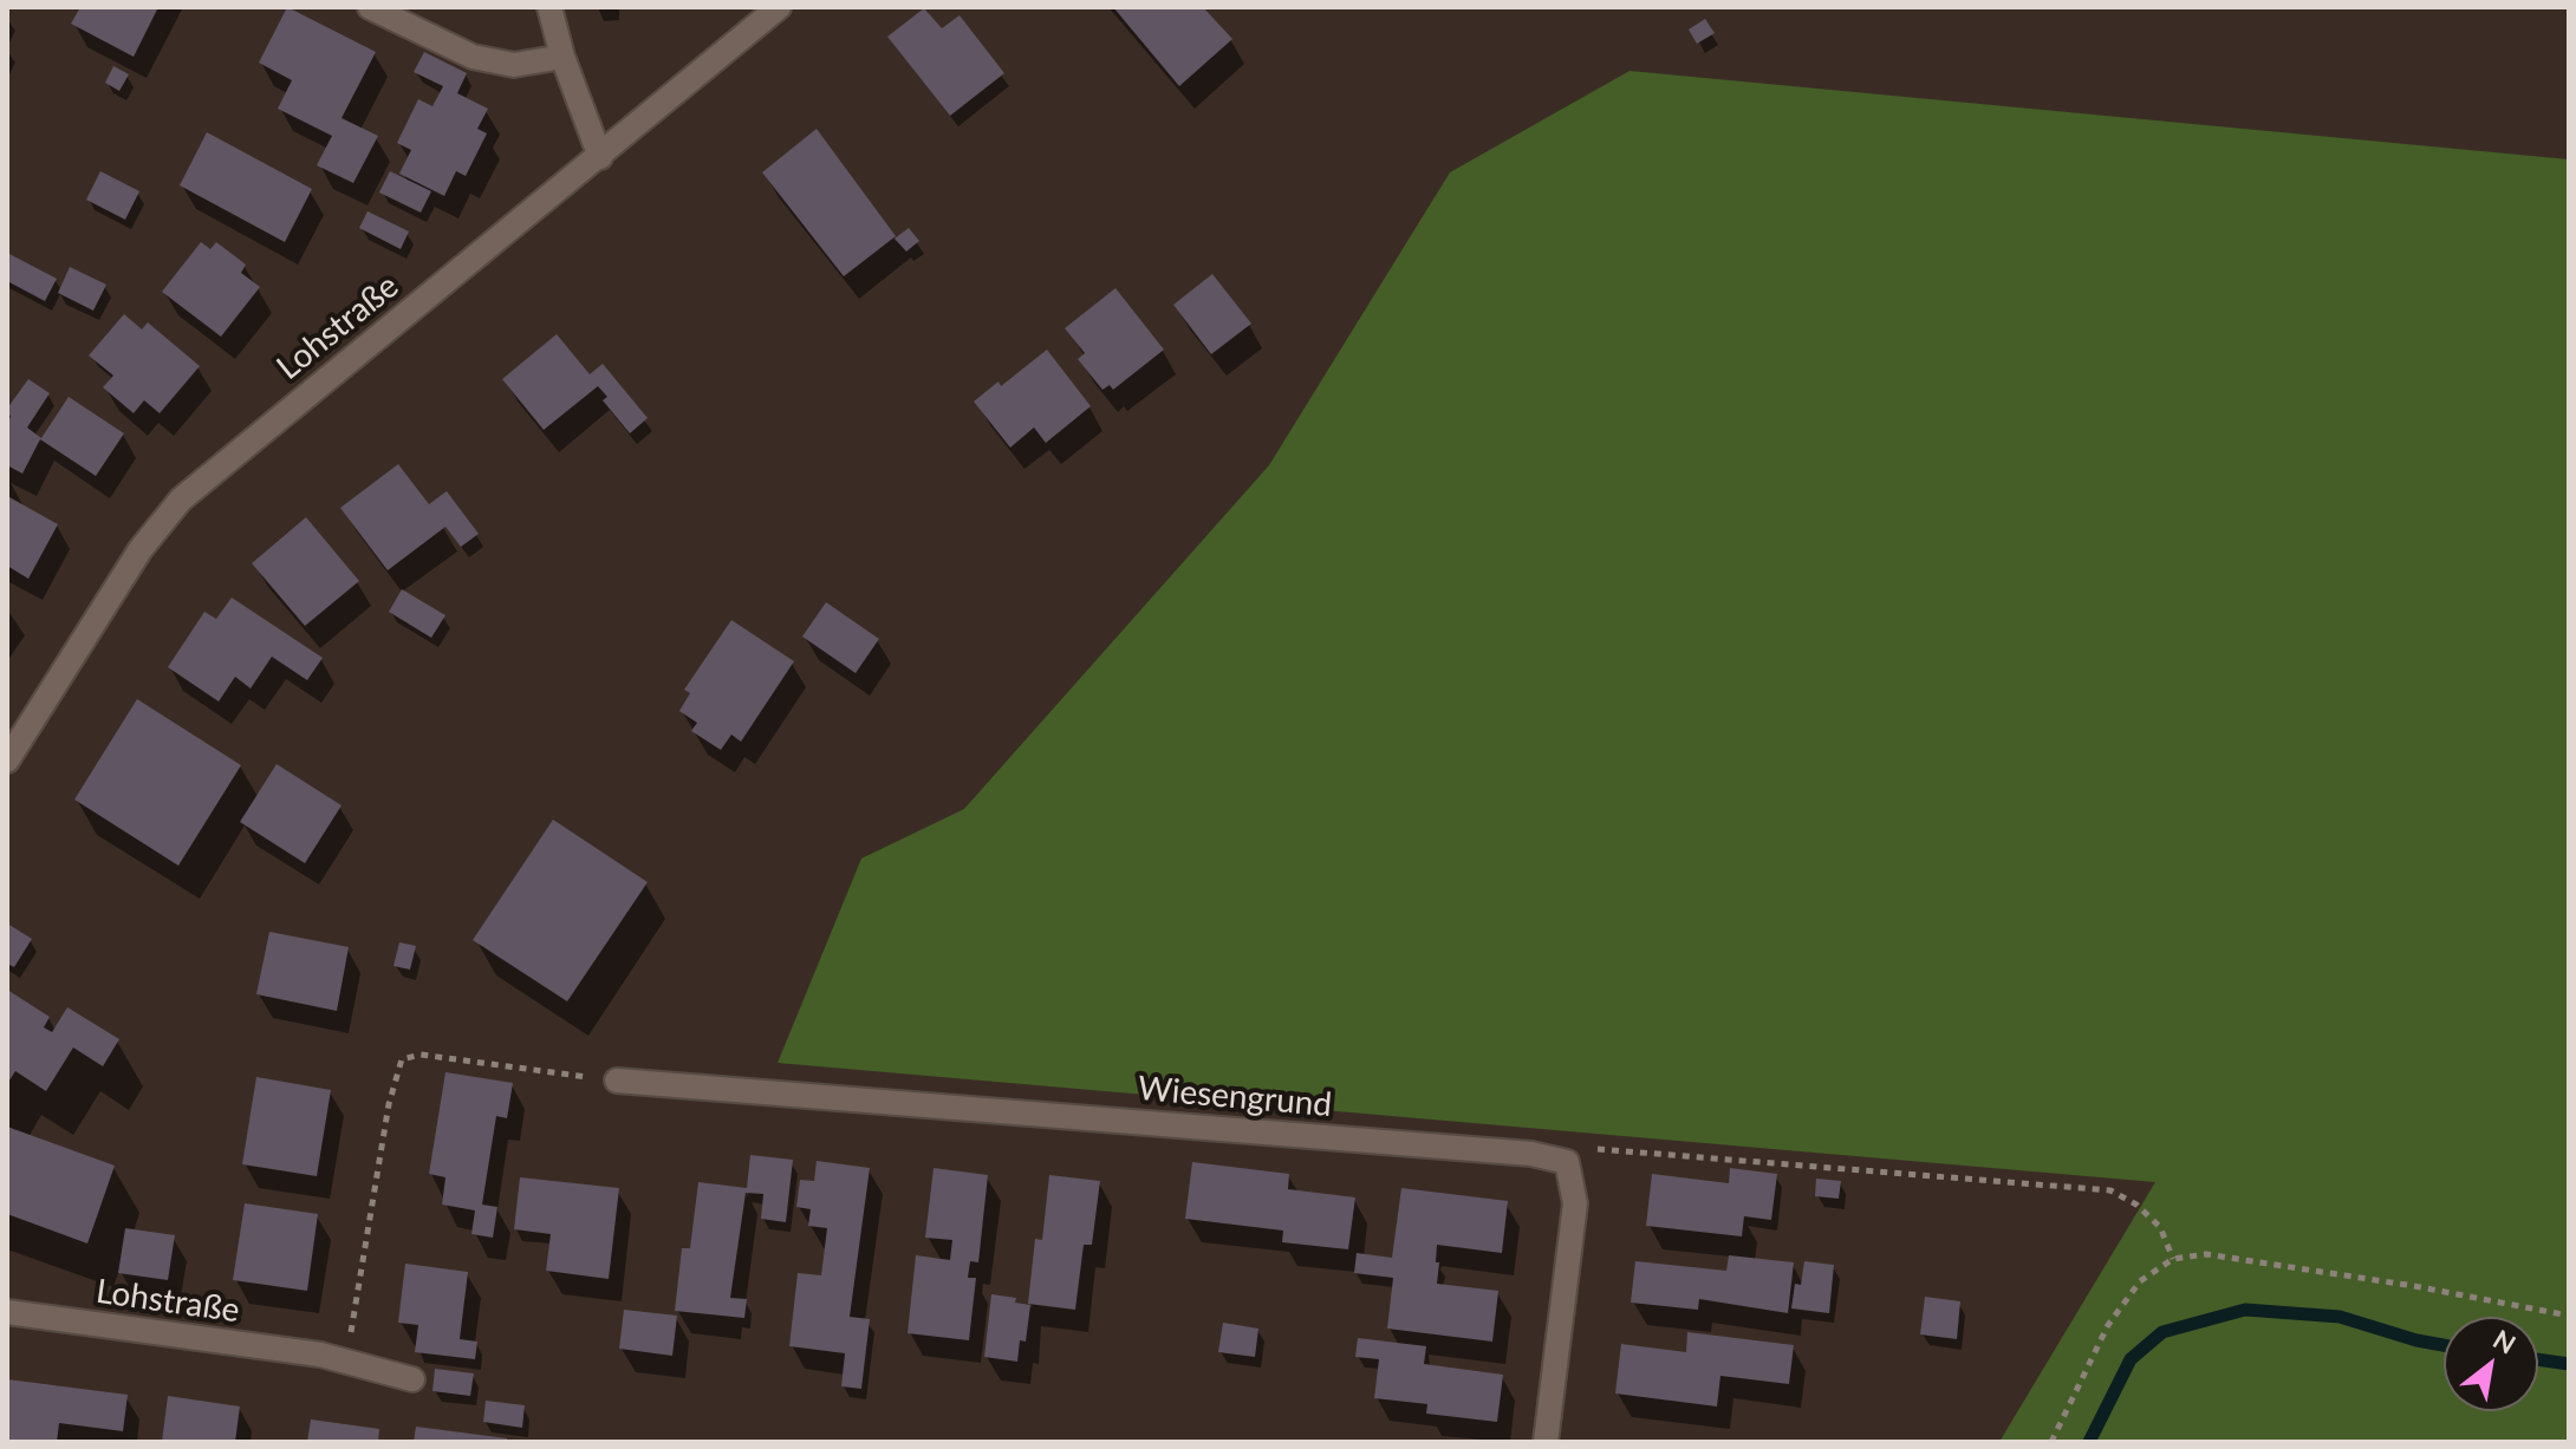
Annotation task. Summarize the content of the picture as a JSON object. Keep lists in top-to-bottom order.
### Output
{
  "streets": {
    "street": ["Lohstraße", "Wiesengrund"]
  },
  "north": "top right"
}
